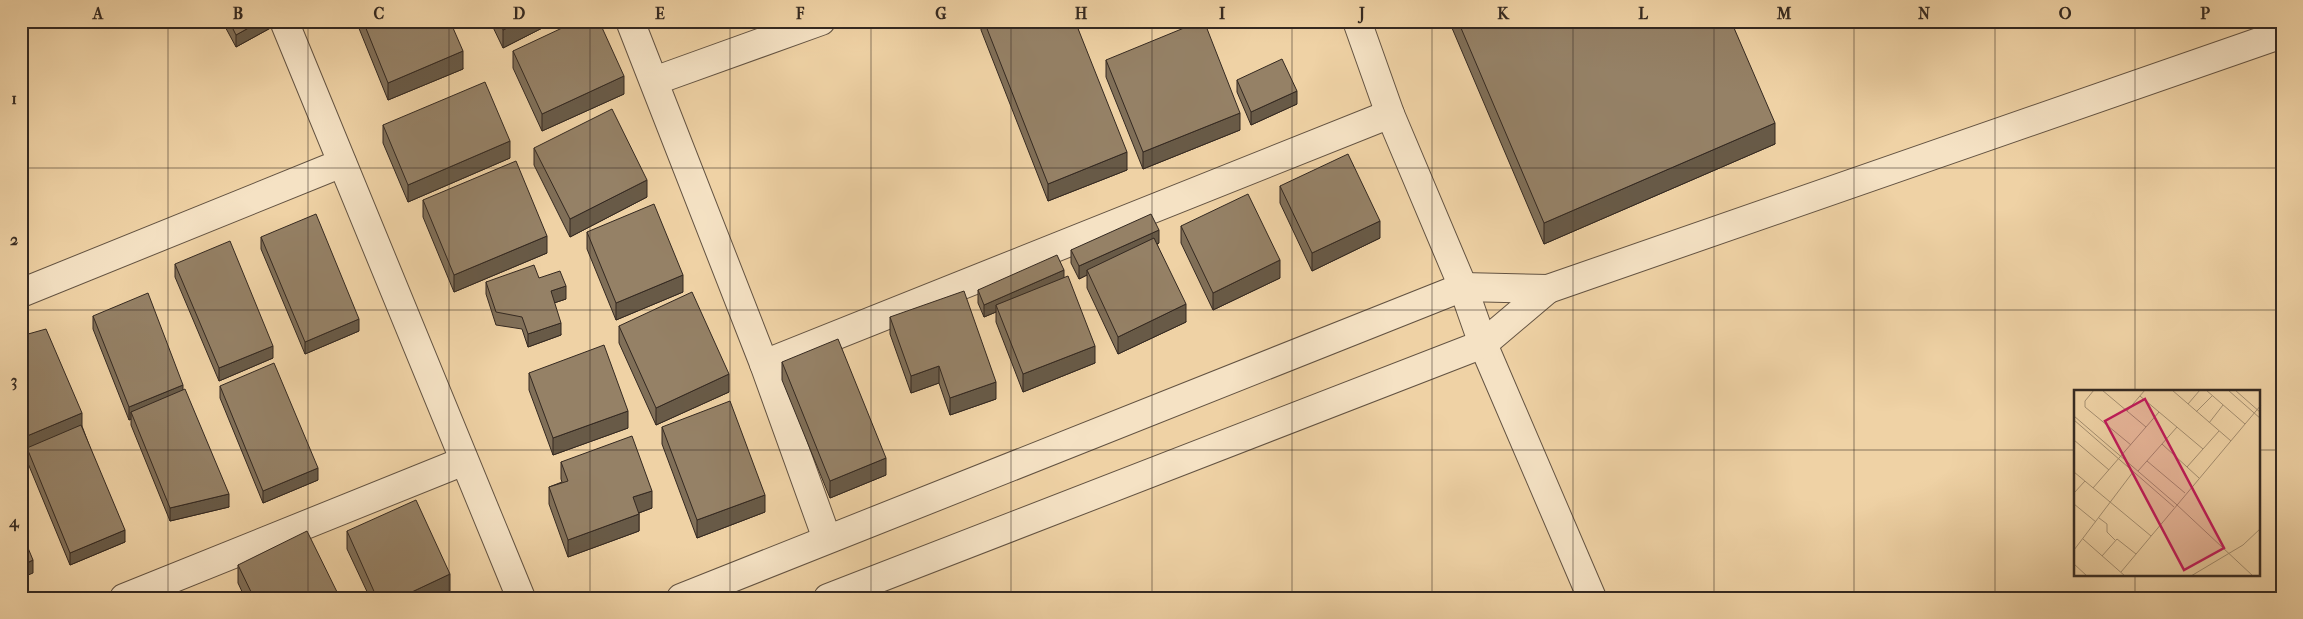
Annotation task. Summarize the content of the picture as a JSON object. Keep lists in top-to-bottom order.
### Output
{
  "grid": {
    "columns": [
      "A",
      "B",
      "C",
      "D",
      "E",
      "F",
      "G",
      "H",
      "I",
      "J",
      "K",
      "L",
      "M",
      "N",
      "O",
      "P"
    ],
    "rows": [
      "1",
      "2",
      "3",
      "4"
    ]
  }
}
